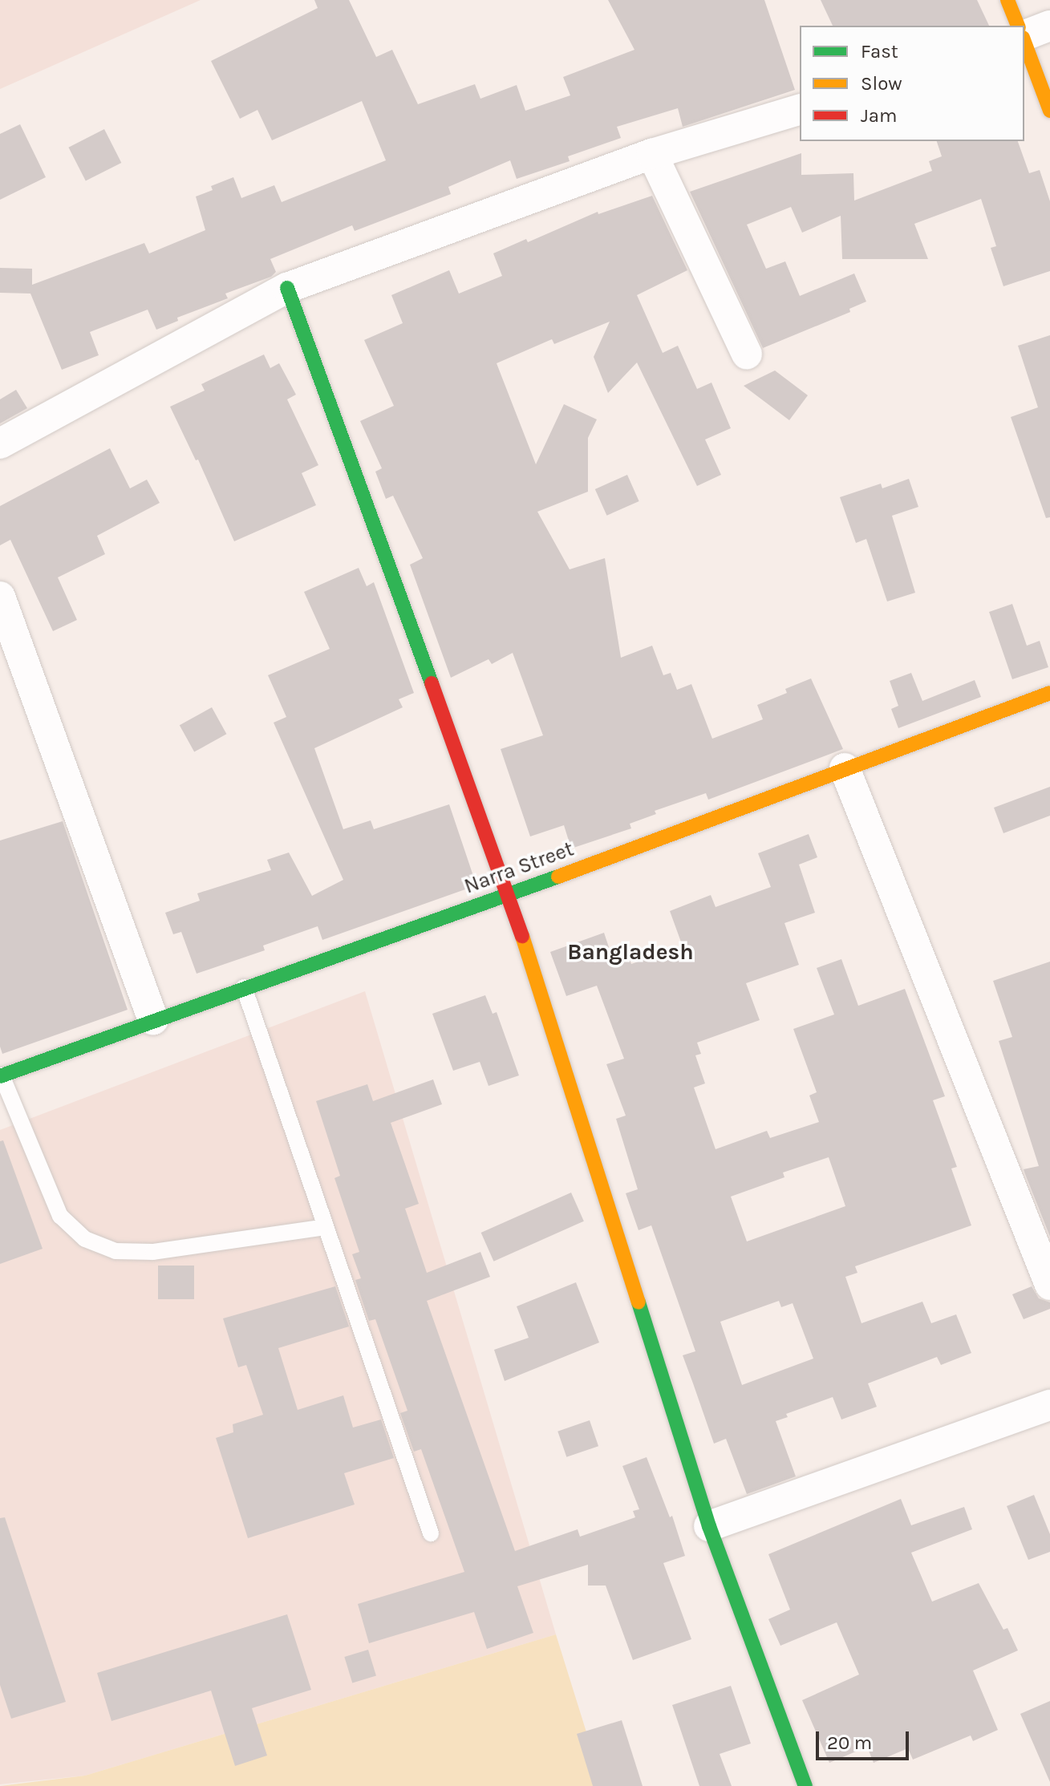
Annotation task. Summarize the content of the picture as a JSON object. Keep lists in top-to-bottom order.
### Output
{
  "streets": {
    "street": ["Narra Street"]
  },
  "districts": ["Bangladesh"],
  "legend": ["Fast", "Slow", "Jam"],
  "scale_bar": "20 m"
}
